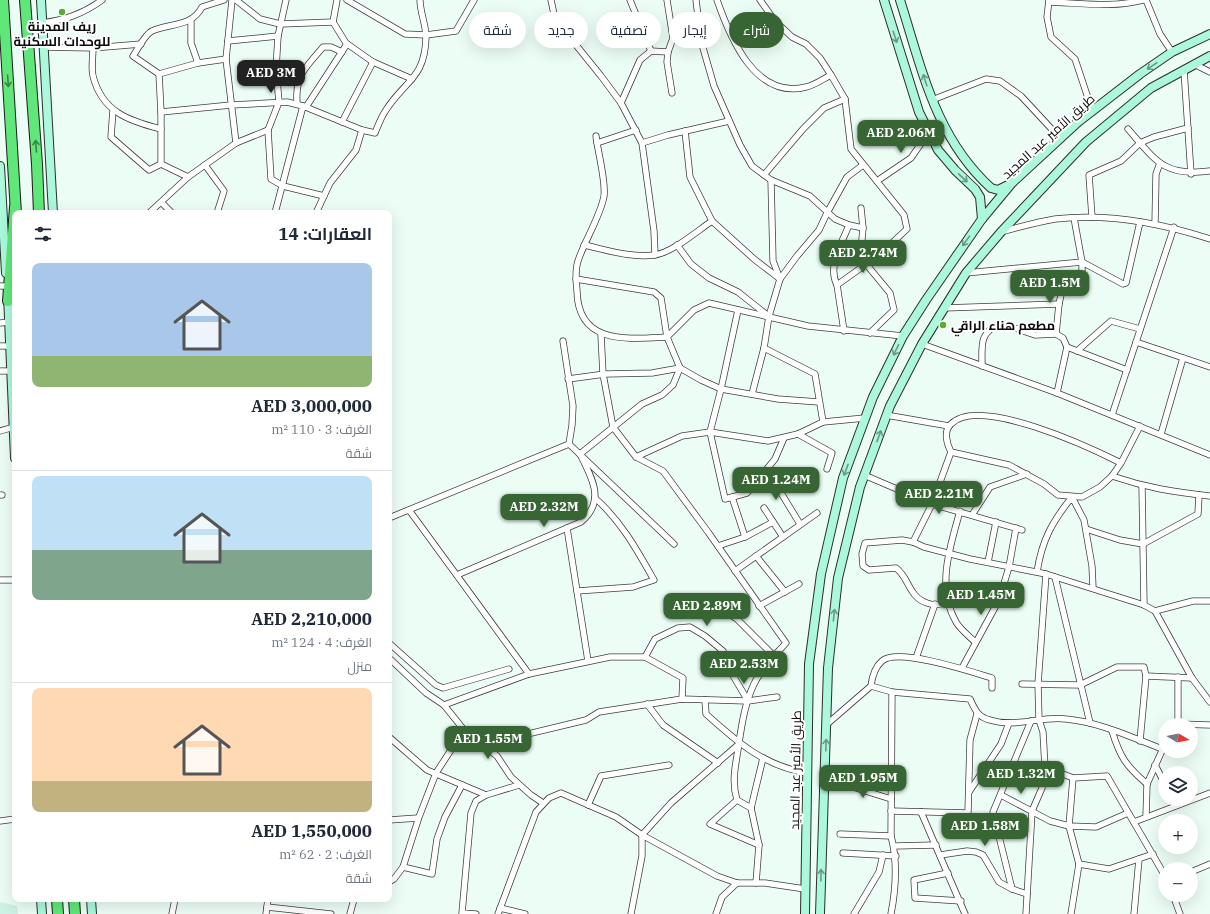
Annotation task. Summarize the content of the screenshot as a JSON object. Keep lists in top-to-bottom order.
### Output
{
  "streets": {
    "main road": ["طريق الأمير عبد المجيد"]
  },
  "places": ["ريف المدينة للوحدات السكنية", "مطعم هناء الراقي"],
  "north": "right",
  "page": {
    "chip": [
      "شراء",
      "إيجار",
      "تصفية",
      "جديد",
      "شقة"
    ],
    "price": [
      "AED 3M",
      "AED 2.06M",
      "AED 2.74M",
      "AED 1.5M",
      "AED 1.24M",
      "AED 2.21M",
      "AED 2.32M",
      "AED 1.45M",
      "AED 2.89M",
      "AED 2.53M",
      "AED 1.55M",
      "AED 1.32M",
      "AED 1.95M",
      "AED 1.58M"
    ],
    "heading": "العقارات: 14",
    "list": [
      {
        "name": "AED 3,000,000",
        "note": "الغرف: 3 · 110 m² · شقة"
      },
      {
        "name": "AED 2,210,000",
        "note": "الغرف: 4 · 124 m² · منزل"
      },
      {
        "name": "AED 1,550,000",
        "note": "الغرف: 2 · 62 m² · شقة"
      }
    ],
    "map_buttons": ["+", "−"]
  }
}
